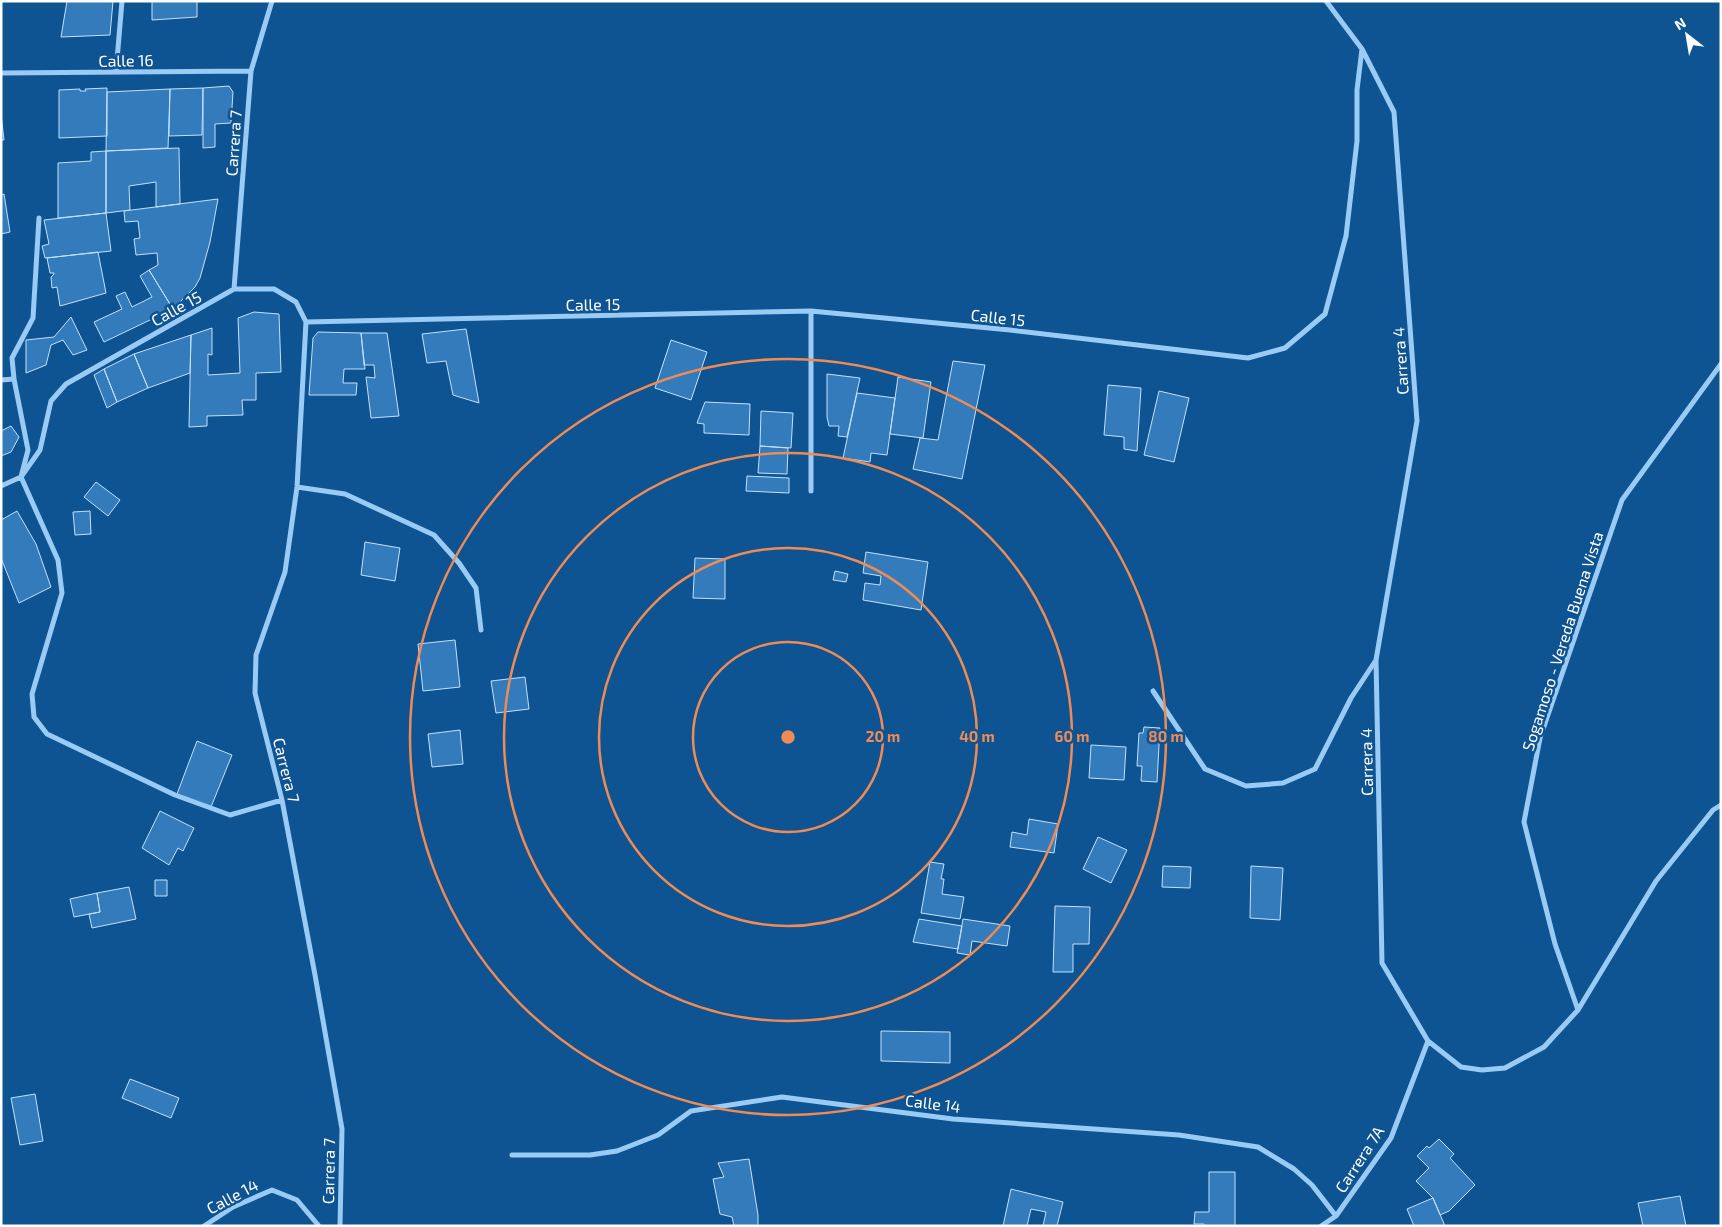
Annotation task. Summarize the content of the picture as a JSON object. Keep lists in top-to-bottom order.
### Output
{
  "streets": {
    "street": [
      "Calle 16",
      "Carrera 7",
      "Calle 15",
      "Carrera 4",
      "Sogamoso - Vereda Buena Vista",
      "Calle 14",
      "Carrera 7A"
    ]
  },
  "crossings": [
    ["Calle 16", "Carrera 7"],
    ["Carrera 7", "Calle 15"],
    ["Calle 15", "Carrera 4"],
    ["Carrera 4", "Sogamoso - Vereda Buena Vista"],
    ["Carrera 4", "Carrera 7A"],
    ["Calle 14", "Carrera 7A"]
  ],
  "north": "top left",
  "rings": [
    "20 m",
    "40 m",
    "60 m",
    "80 m"
  ]
}
